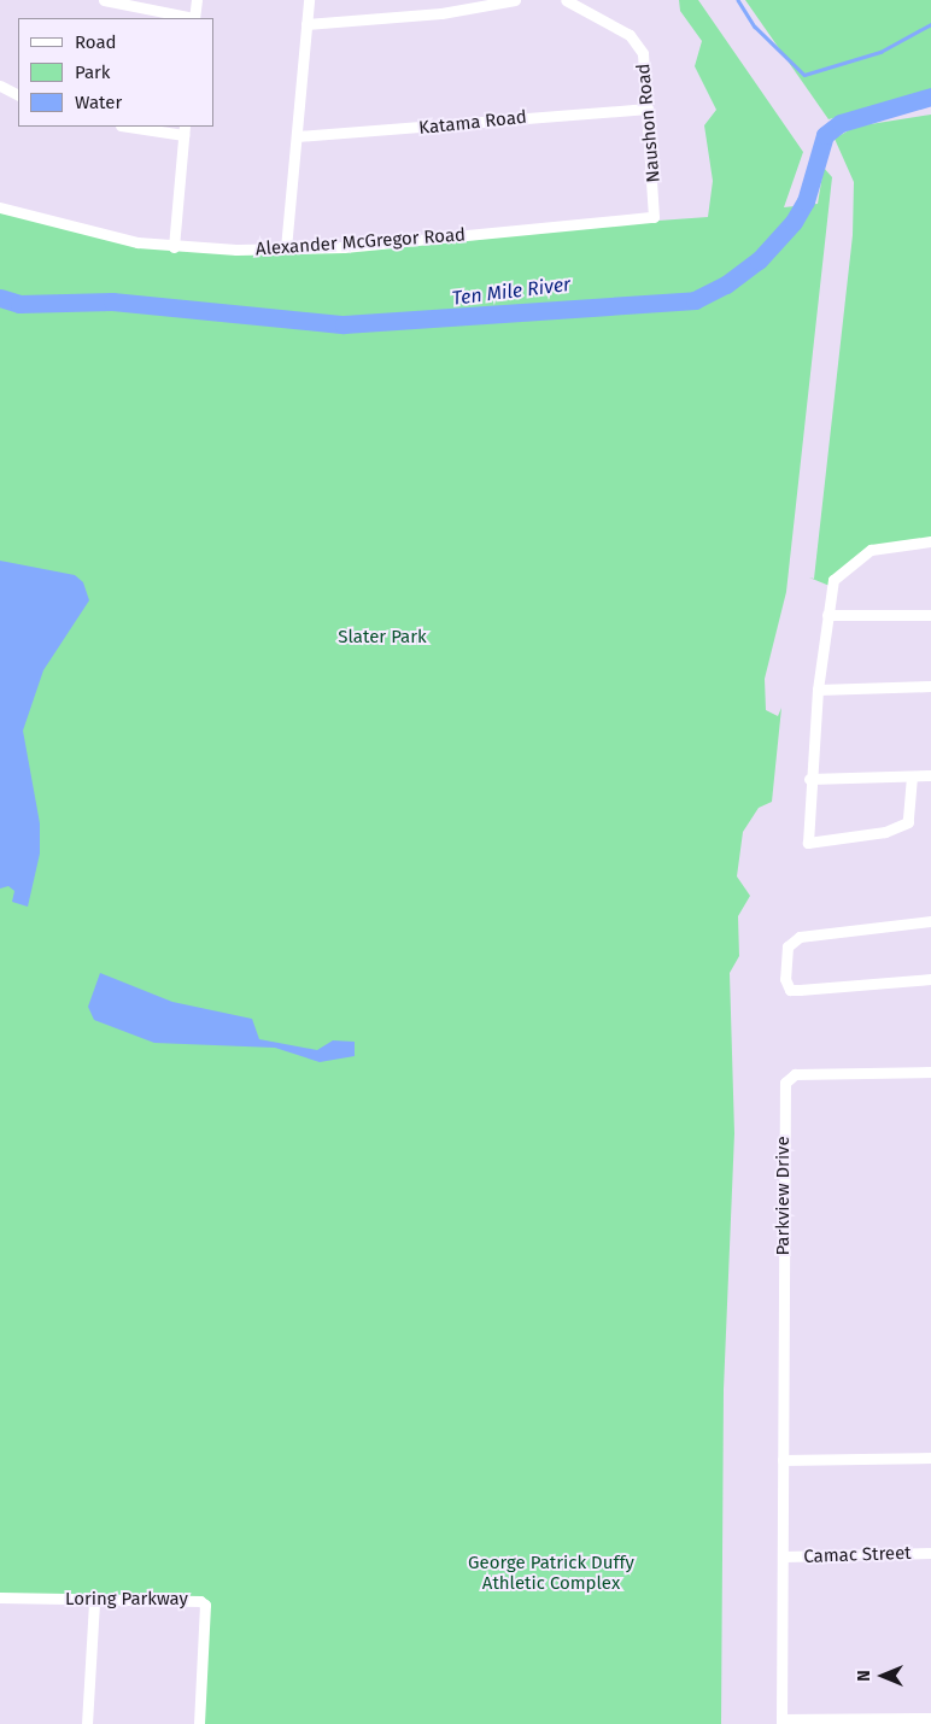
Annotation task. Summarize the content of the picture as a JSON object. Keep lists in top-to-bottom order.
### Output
{
  "streets": {
    "street": [
      "Katama Road",
      "Naushon Road",
      "Alexander McGregor Road",
      "Parkview Drive",
      "Camac Street",
      "Loring Parkway"
    ]
  },
  "crossings": [
    ["Katama Road", "Naushon Road"],
    ["Naushon Road", "Alexander McGregor Road"],
    ["Parkview Drive", "Camac Street"]
  ],
  "water": ["Ten Mile River"],
  "parks": ["Slater Park", "George Patrick Duffy Athletic Complex"],
  "legend": ["Road", "Park", "Water"],
  "north": "left"
}
